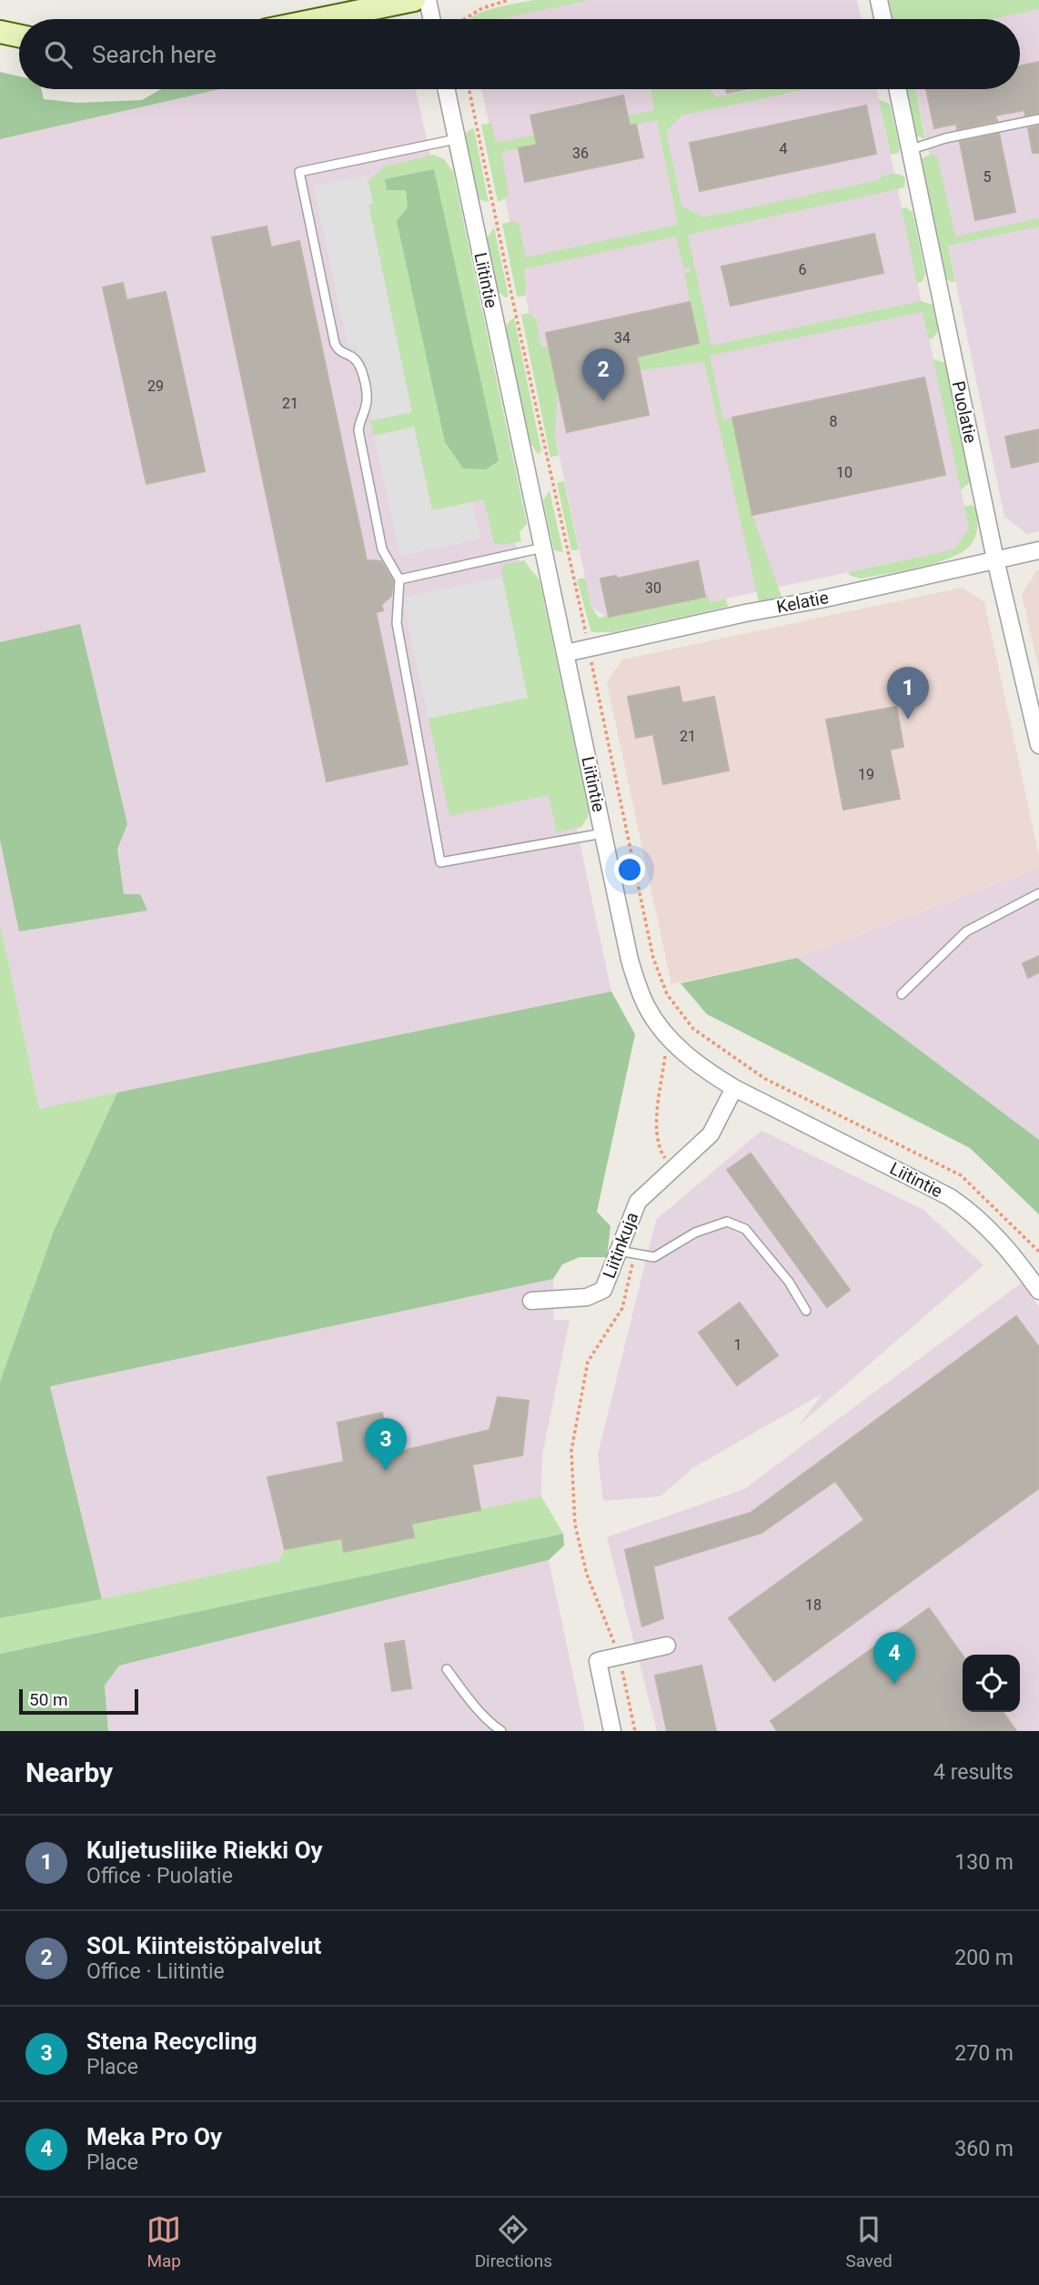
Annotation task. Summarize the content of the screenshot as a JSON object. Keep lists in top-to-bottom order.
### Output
{
  "streets": {
    "street": [
      "Liitintie",
      "Puolatie",
      "Kelatie",
      "Liitinkuja"
    ]
  },
  "crossings": [
    ["Liitintie", "Kelatie"],
    ["Liitintie", "Liitinkuja"],
    ["Puolatie", "Kelatie"]
  ],
  "house_numbers": [
    "4",
    "36",
    "5",
    "6",
    "34",
    "29",
    "21",
    "8",
    "10",
    "30",
    "21",
    "19",
    "1",
    "18"
  ],
  "scale_bar": "50 m",
  "page": {
    "search": "Search here",
    "pins": [
      "2",
      "1",
      "3",
      "4"
    ],
    "scale": "50 m",
    "heading": ["Nearby", "4 results"],
    "list": [
      {
        "mark": "1",
        "name": "Kuljetusliike Riekki Oy",
        "note": "Office · Puolatie",
        "value": "130 m"
      },
      {
        "mark": "2",
        "name": "SOL Kiinteistöpalvelut",
        "note": "Office · Liitintie",
        "value": "200 m"
      },
      {
        "mark": "3",
        "name": "Stena Recycling",
        "note": "Place",
        "value": "270 m"
      },
      {
        "mark": "4",
        "name": "Meka Pro Oy",
        "note": "Place",
        "value": "360 m"
      }
    ],
    "nav": ["Map", "Directions", "Saved"]
  }
}
